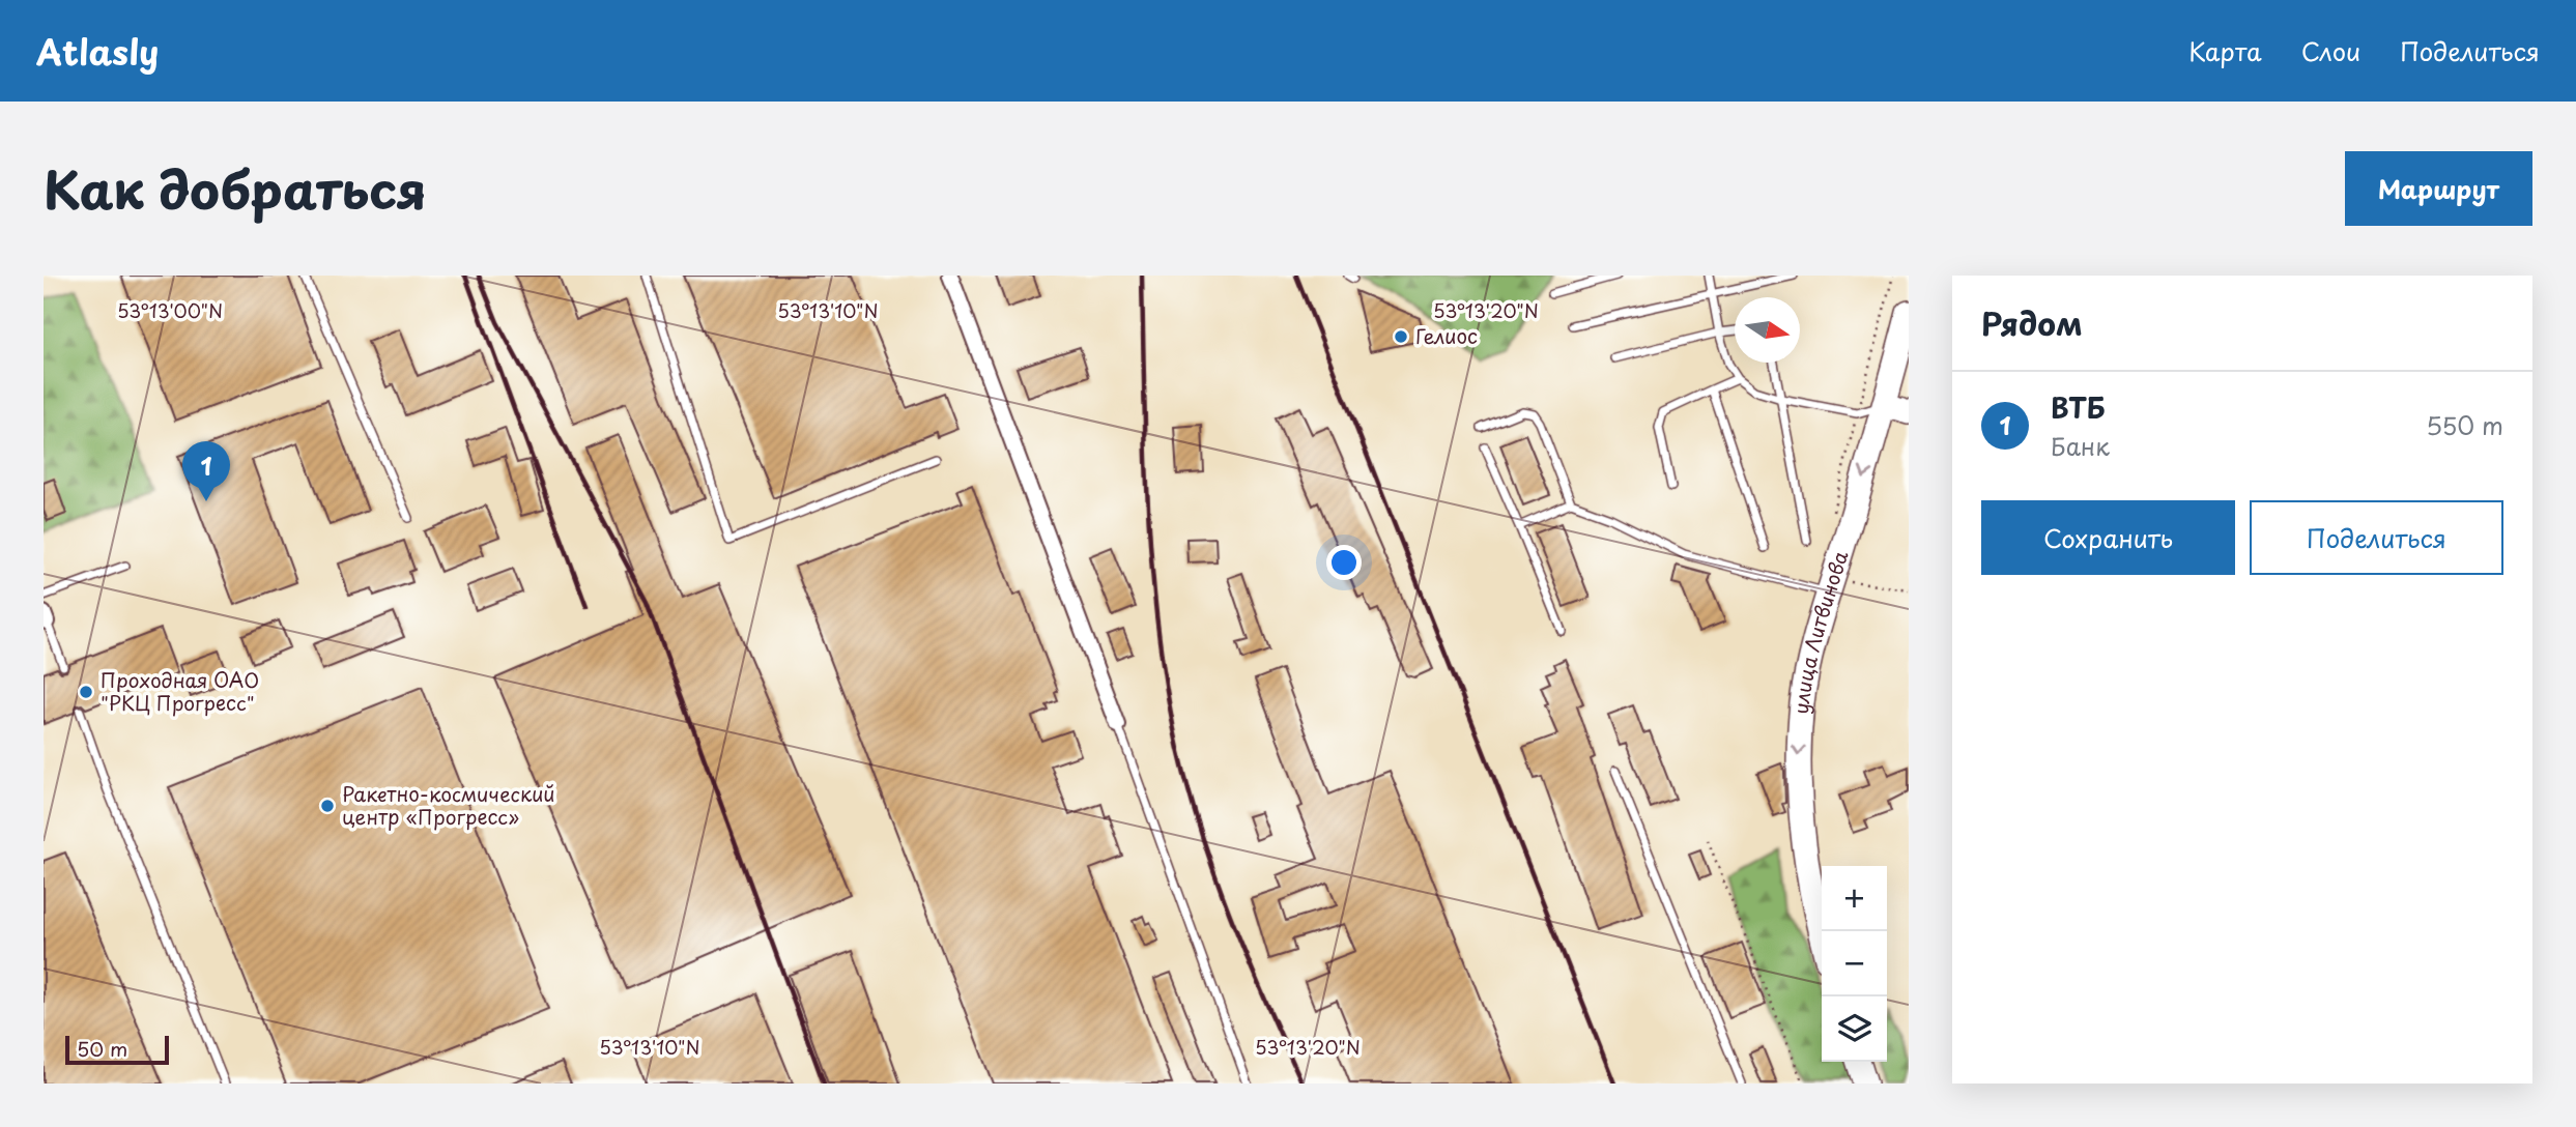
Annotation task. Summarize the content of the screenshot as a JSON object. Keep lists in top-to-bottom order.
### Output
{
  "streets": {
    "main road": ["улица Литвинова"]
  },
  "one_way": ["улица Литвинова"],
  "places": ["Гелиос", "Проходная ОАО \"РКЦ Прогресс\"", "Ракетно-космический центр «Прогресс»"],
  "scale_bar": "50 m",
  "north": "right",
  "page": {
    "header": "Atlasly",
    "nav": ["Карта", "Слои", "Поделиться"],
    "title": "Как добраться",
    "buttons": [
      "Маршрут",
      ["Сохранить", "Поделиться"]
    ],
    "heading": "Рядом",
    "list": [
      {
        "mark": "1",
        "name": "ВТБ",
        "note": "Банк",
        "value": "550 m"
      }
    ],
    "pins": "1",
    "map_buttons": ["+", "−"],
    "scale": "50 m"
  },
  "coordinates": ["53°13'00\"N", "53°13'10\"N", "53°13'20\"N"]
}
